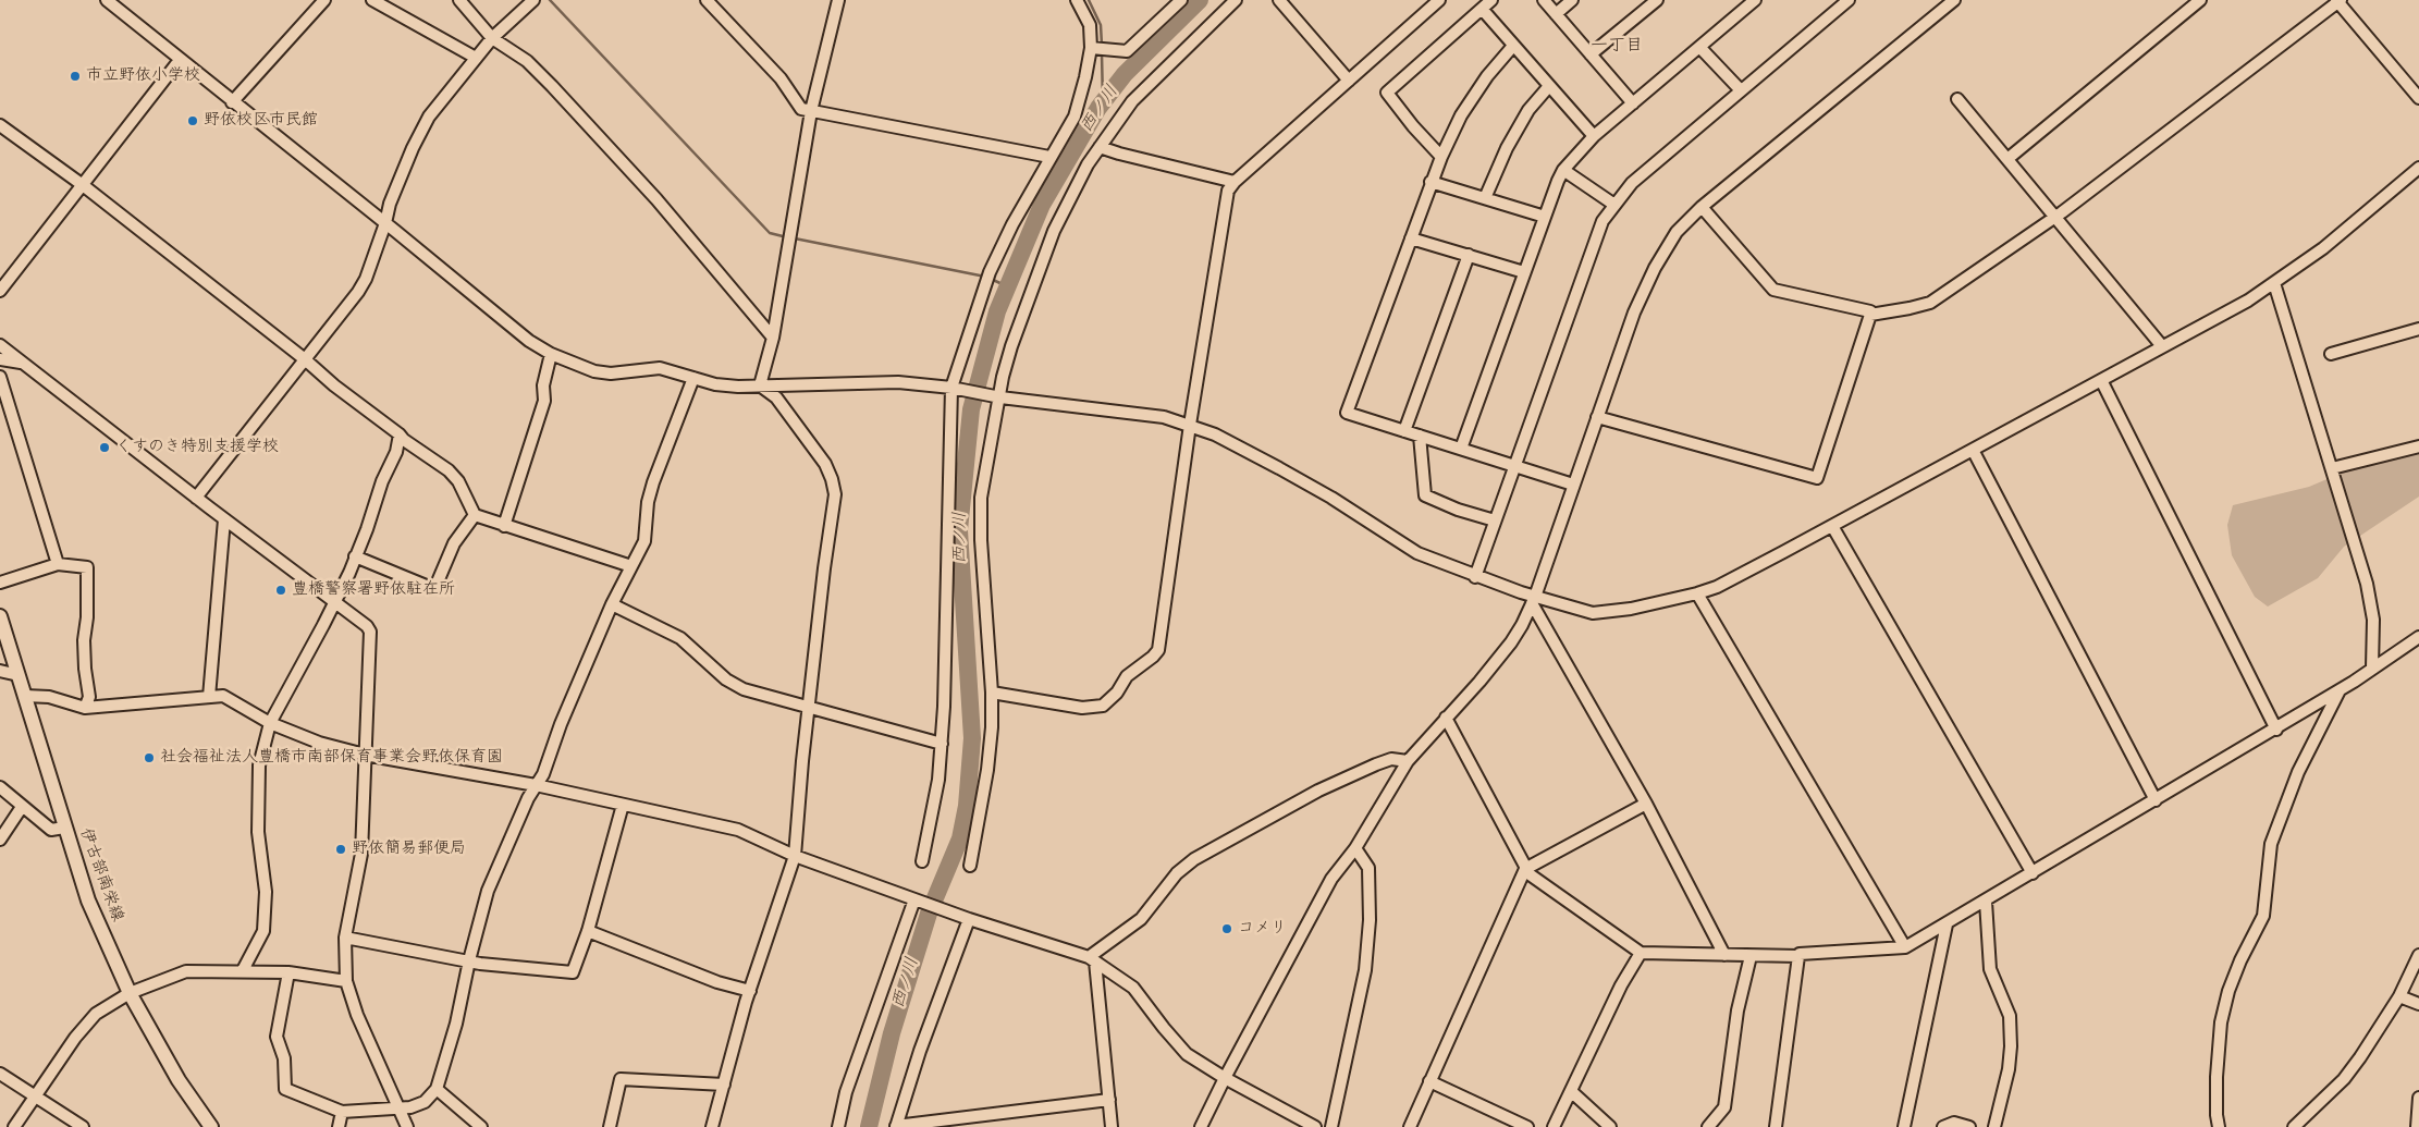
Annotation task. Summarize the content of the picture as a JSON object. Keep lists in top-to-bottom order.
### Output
{
  "streets": {
    "main road": ["伊古部南栄線"]
  },
  "districts": ["一丁目"],
  "water": ["西ノ川"],
  "places": [
    "市立野依小学校",
    "野依校区市民館",
    "くすのき特別支援学校",
    "豊橋警察署野依駐在所",
    "社会福祉法人豊橋市南部保育事業会野依保育園",
    "野依簡易郵便局",
    "コメリ"
  ]
}
